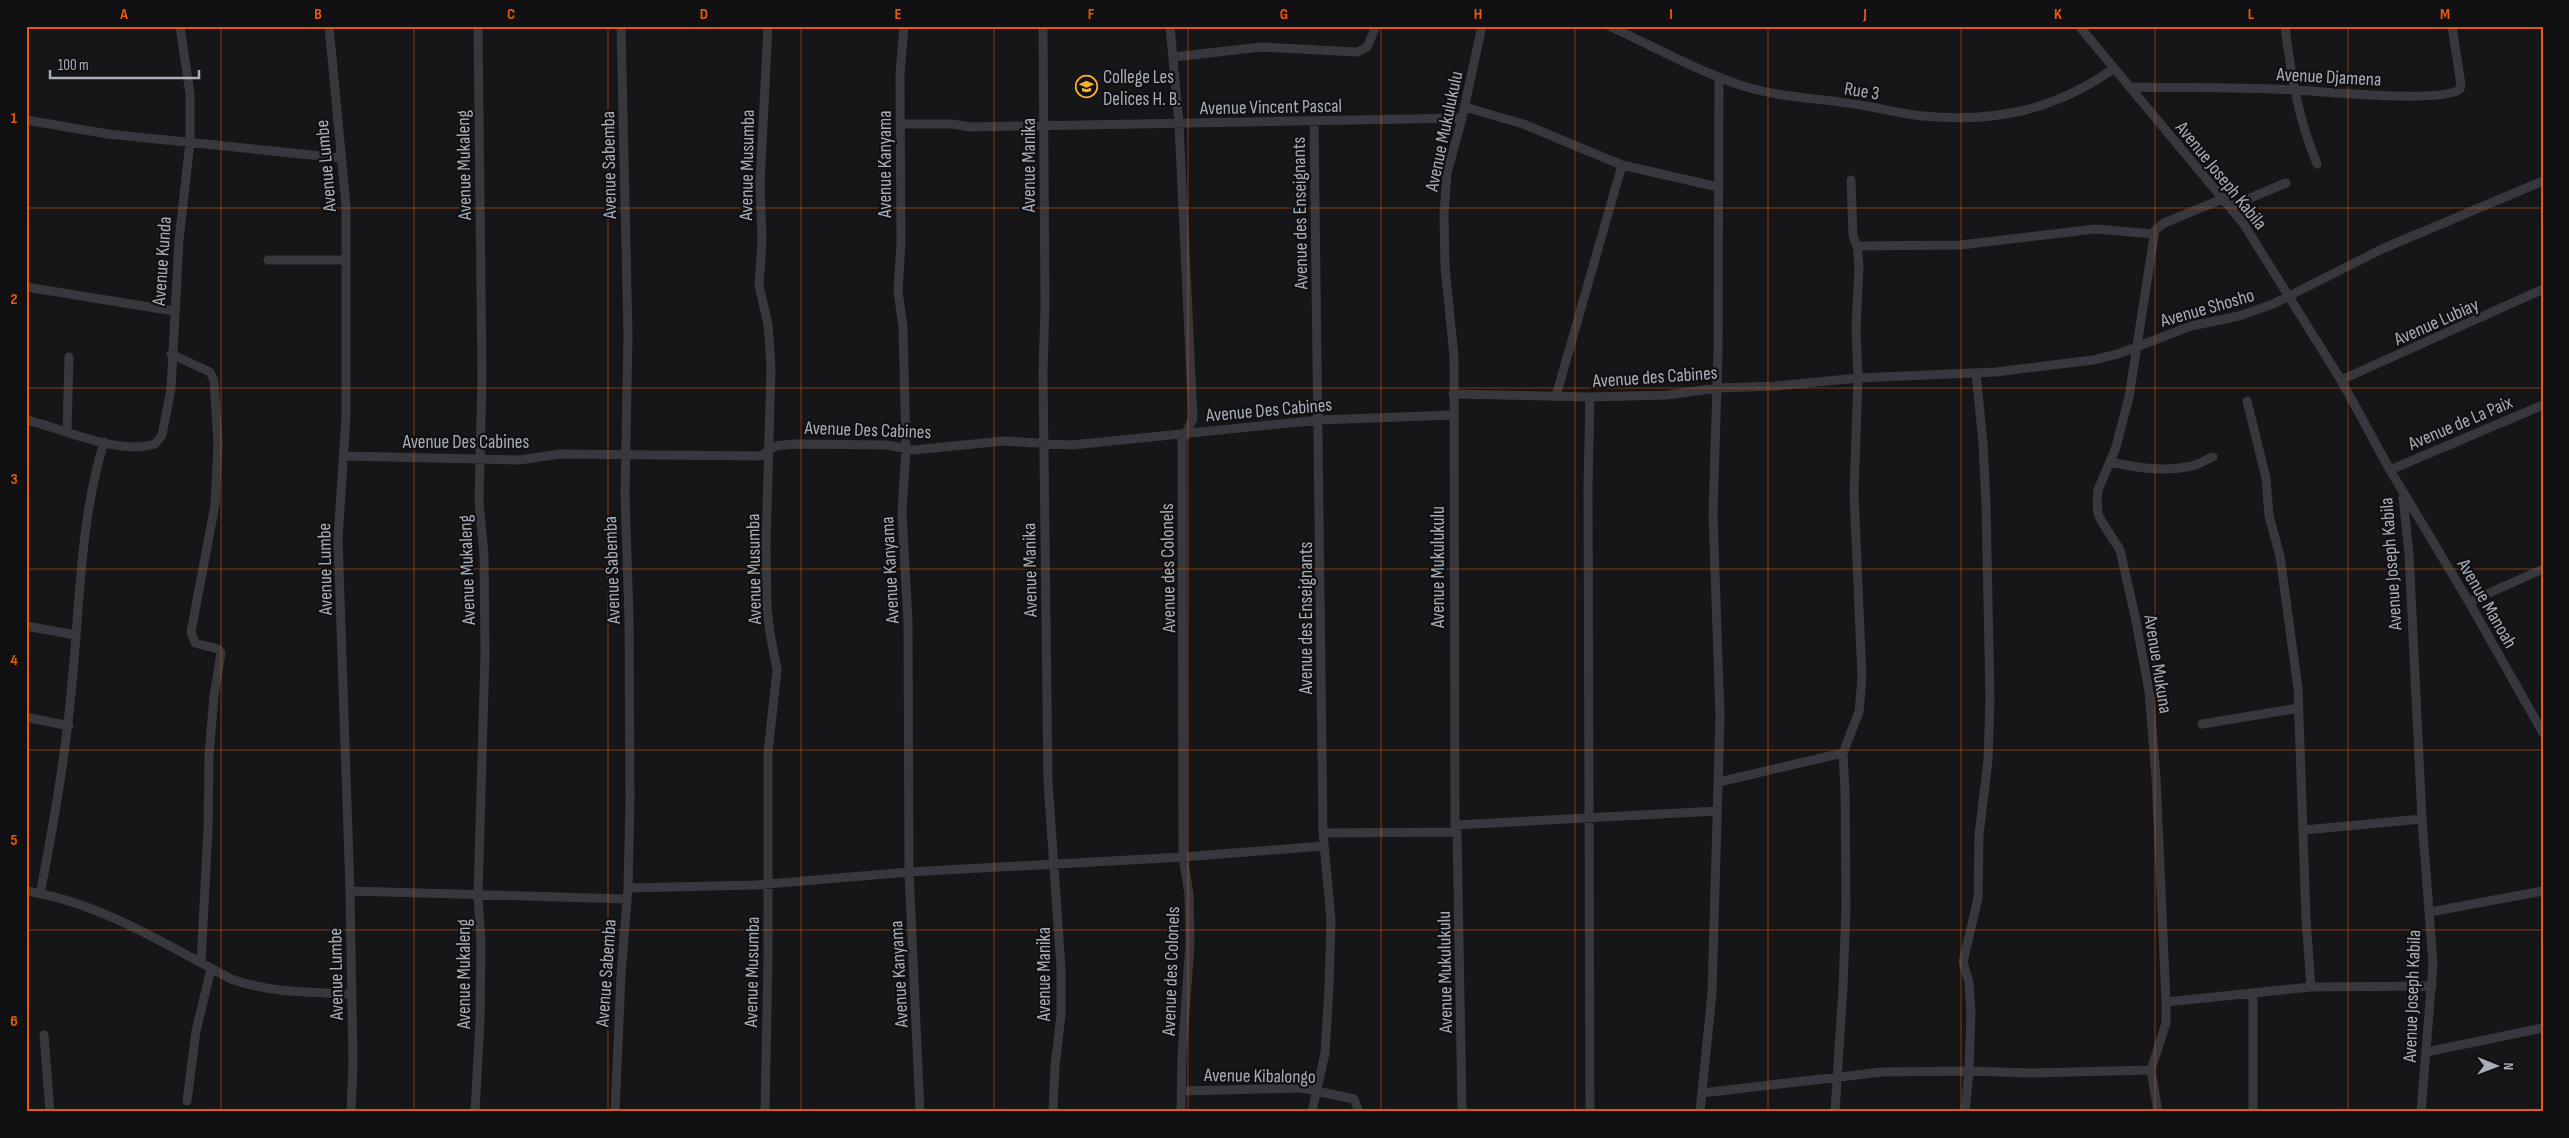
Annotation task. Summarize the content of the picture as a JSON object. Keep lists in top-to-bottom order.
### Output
{
  "streets": {
    "street": [
      "Avenue Djamena",
      "Rue 3",
      "Avenue Vincent Pascal",
      "Avenue Mukulukulu",
      "Avenue Kanyama",
      "Avenue Mukaleng",
      "Avenue Sabemba",
      "Avenue Musumba",
      "Avenue Manika",
      "Avenue Lumbe",
      "Avenue Joseph Kabila",
      "Avenue des Enseignants",
      "Avenue Kunda",
      "Avenue Shosho",
      "Avenue Lubiay",
      "Avenue des Cabines",
      "Avenue Des Cabines",
      "Avenue de La Paix",
      "Avenue des Colonels",
      "Avenue Manoah",
      "Avenue Mukuna",
      "Avenue Kibalongo"
    ]
  },
  "crossings": [
    ["Avenue Djamena", "Avenue Joseph Kabila"],
    ["Rue 3", "Avenue Joseph Kabila"],
    ["Avenue Vincent Pascal", "Avenue Mukulukulu"],
    ["Avenue Vincent Pascal", "Avenue Kanyama"],
    ["Avenue Vincent Pascal", "Avenue Manika"],
    ["Avenue Vincent Pascal", "Avenue des Enseignants"],
    ["Avenue Vincent Pascal", "Avenue des Colonels"],
    ["Avenue Mukulukulu", "Avenue des Cabines"],
    ["Avenue Mukulukulu", "Avenue Des Cabines"],
    ["Avenue Kanyama", "Avenue Des Cabines"],
    ["Avenue Mukaleng", "Avenue Des Cabines"],
    ["Avenue Sabemba", "Avenue Des Cabines"],
    ["Avenue Musumba", "Avenue Des Cabines"],
    ["Avenue Manika", "Avenue Des Cabines"],
    ["Avenue Lumbe", "Avenue Des Cabines"],
    ["Avenue Joseph Kabila", "Avenue Shosho"],
    ["Avenue Joseph Kabila", "Avenue Lubiay"],
    ["Avenue Joseph Kabila", "Avenue de La Paix"],
    ["Avenue Joseph Kabila", "Avenue Manoah"],
    ["Avenue des Enseignants", "Avenue Des Cabines"],
    ["Avenue des Enseignants", "Avenue Kibalongo"],
    ["Avenue Shosho", "Avenue des Cabines"],
    ["Avenue Shosho", "Avenue Mukuna"],
    ["Avenue Des Cabines", "Avenue des Colonels"],
    ["Avenue des Colonels", "Avenue Kibalongo"]
  ],
  "places": {
    "school or university": ["College Les Delices H. B."]
  },
  "scale_bar": "100 m",
  "north": "right",
  "grid": {
    "columns": [
      "A",
      "B",
      "C",
      "D",
      "E",
      "F",
      "G",
      "H",
      "I",
      "J",
      "K",
      "L",
      "M"
    ],
    "rows": [
      "1",
      "2",
      "3",
      "4",
      "5",
      "6"
    ]
  }
}
